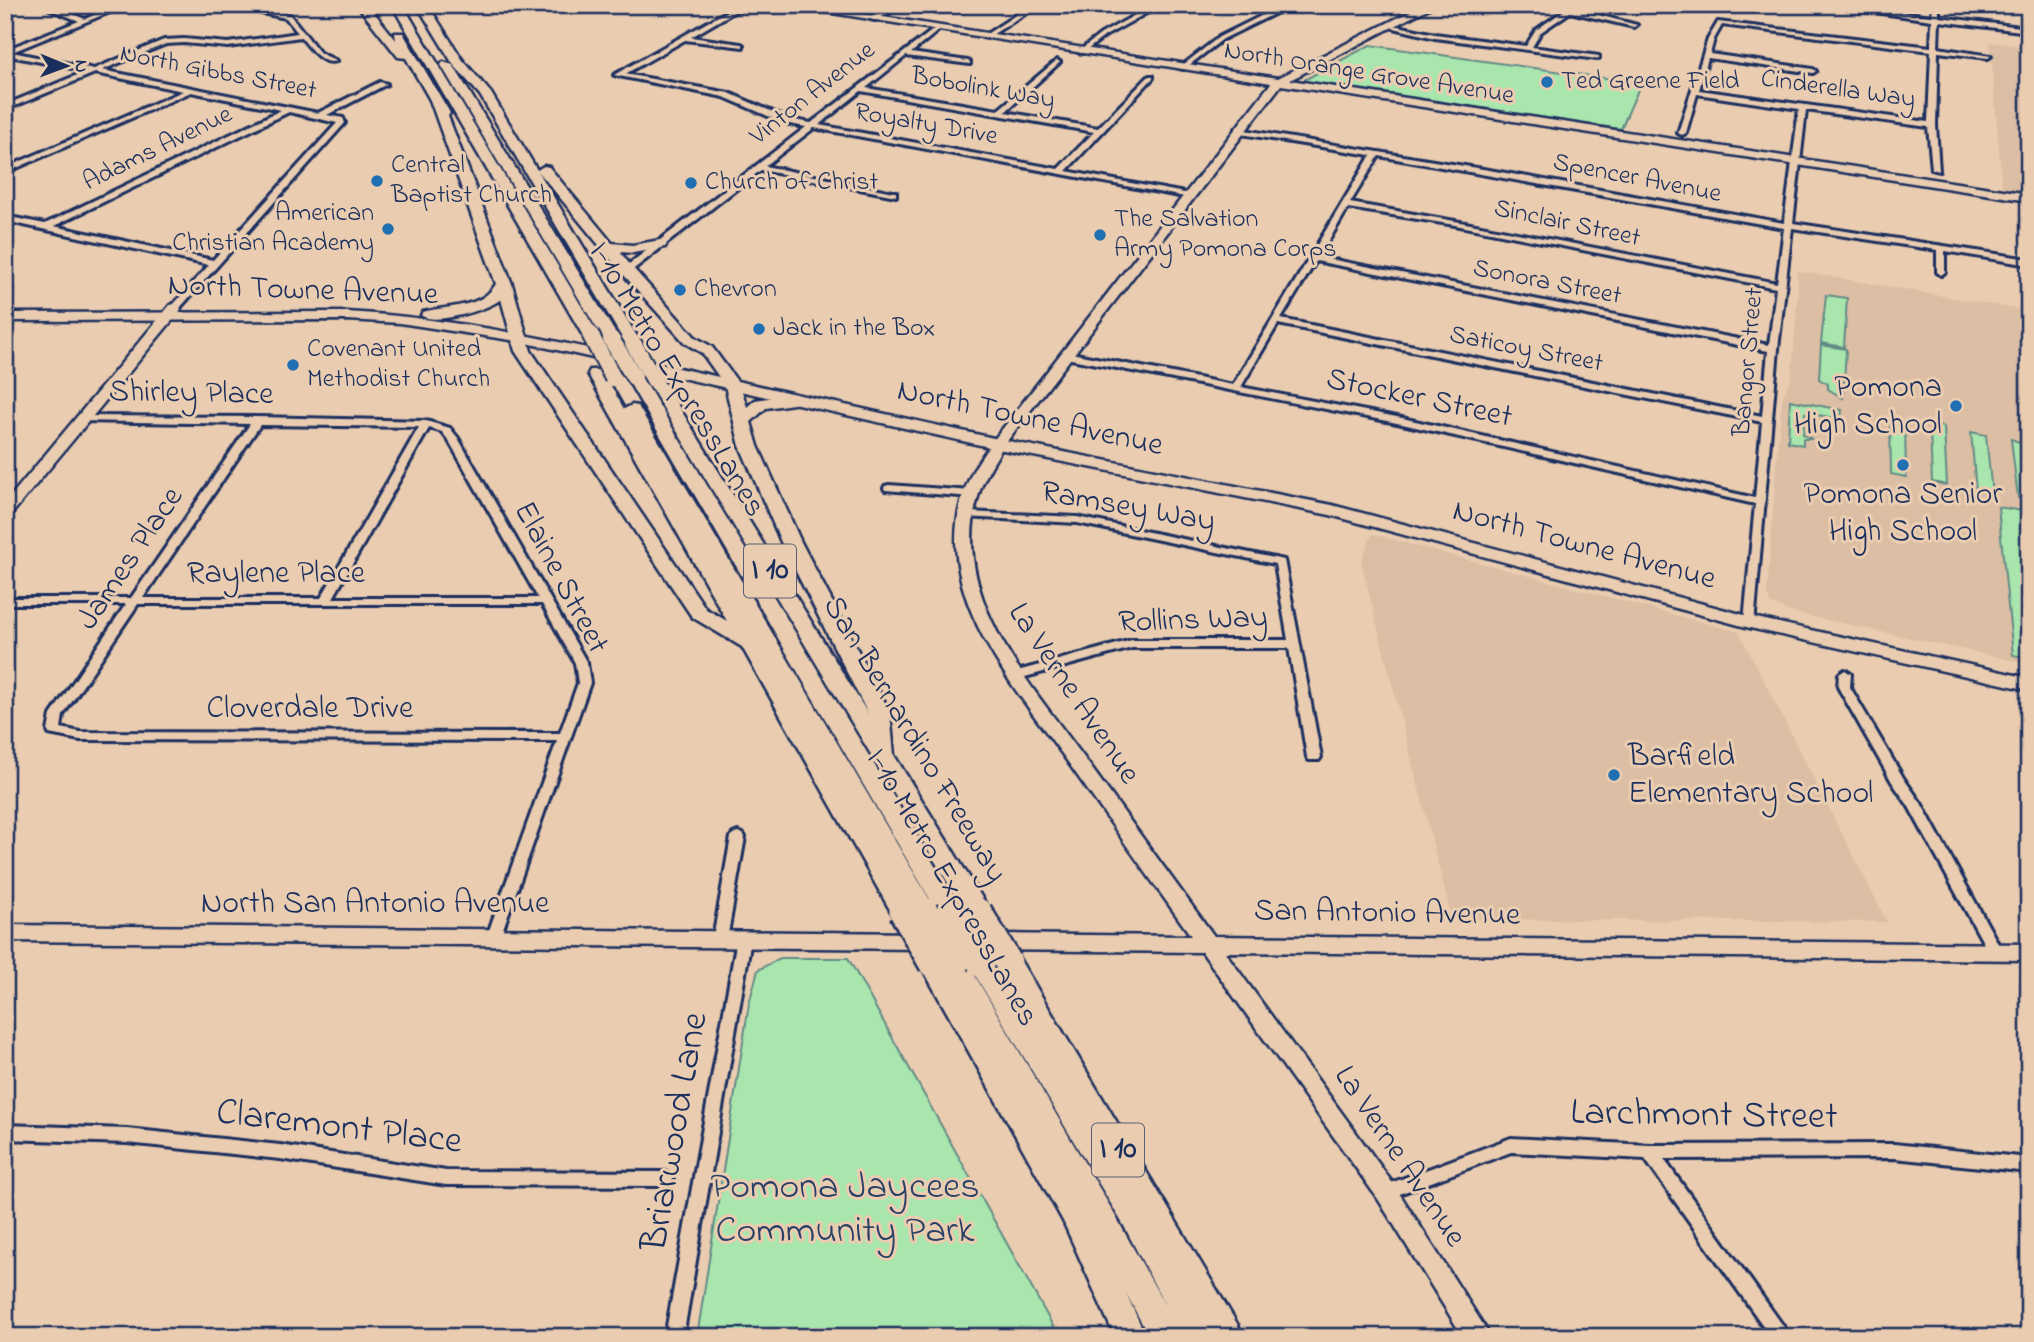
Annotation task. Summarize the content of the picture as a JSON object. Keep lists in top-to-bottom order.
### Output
{
  "streets": {
    "highway": ["I-10 Metro ExpressLanes", "I 10", "San Bernardino Freeway"],
    "main road": [
      "North Orange Grove Avenue",
      "North Towne Avenue",
      "La Verne Avenue",
      "North San Antonio Avenue",
      "San Antonio Avenue"
    ],
    "street": [
      "North Gibbs Street",
      "Bobolink Way",
      "Cinderella Way",
      "Vinton Avenue",
      "Royalty Drive",
      "Adams Avenue",
      "Spencer Avenue",
      "Sinclair Street",
      "Sonora Street",
      "Saticoy Street",
      "Bangor Street",
      "Shirley Place",
      "Stocker Street",
      "Ramsey Way",
      "James Place",
      "Raylene Place",
      "Elaine Street",
      "Rollins Way",
      "Cloverdale Drive",
      "Larchmont Street",
      "Claremont Place",
      "Briarwood Lane"
    ]
  },
  "crossings": [
    ["North Gibbs Street", "Adams Avenue"],
    ["North Orange Grove Avenue", "Vinton Avenue"],
    ["North Orange Grove Avenue", "Bangor Street"],
    ["North Orange Grove Avenue", "La Verne Avenue"],
    ["Bobolink Way", "Vinton Avenue"],
    ["Cinderella Way", "Bangor Street"],
    ["Vinton Avenue", "Royalty Drive"],
    ["Royalty Drive", "La Verne Avenue"],
    ["Spencer Avenue", "Bangor Street"],
    ["Spencer Avenue", "La Verne Avenue"],
    ["Sinclair Street", "Bangor Street"],
    ["Sonora Street", "Bangor Street"],
    ["North Towne Avenue", "Bangor Street"],
    ["North Towne Avenue", "La Verne Avenue"],
    ["Saticoy Street", "Bangor Street"],
    ["Bangor Street", "Stocker Street"],
    ["I-10 Metro ExpressLanes", "San Bernardino Freeway"],
    ["Shirley Place", "James Place"],
    ["Shirley Place", "Elaine Street"],
    ["Stocker Street", "La Verne Avenue"],
    ["Ramsey Way", "Rollins Way"],
    ["Ramsey Way", "La Verne Avenue"],
    ["James Place", "Raylene Place"],
    ["James Place", "Cloverdale Drive"],
    ["Raylene Place", "Elaine Street"],
    ["Elaine Street", "Cloverdale Drive"],
    ["Elaine Street", "North San Antonio Avenue"],
    ["Rollins Way", "La Verne Avenue"],
    ["La Verne Avenue", "San Antonio Avenue"],
    ["La Verne Avenue", "Larchmont Street"],
    ["North San Antonio Avenue", "San Antonio Avenue"],
    ["North San Antonio Avenue", "Briarwood Lane"],
    ["San Antonio Avenue", "Briarwood Lane"]
  ],
  "parks": ["Pomona Jaycees Community Park"],
  "places": [
    "Ted Greene Field",
    "Central Baptist Church",
    "Church of Christ",
    "American Christian Academy",
    "The Salvation Army Pomona Corps",
    "Chevron",
    "Jack in the Box",
    "Covenant United Methodist Church",
    "Pomona High School",
    "Pomona Senior High School",
    "Barfield Elementary School"
  ],
  "north": "right"
}
